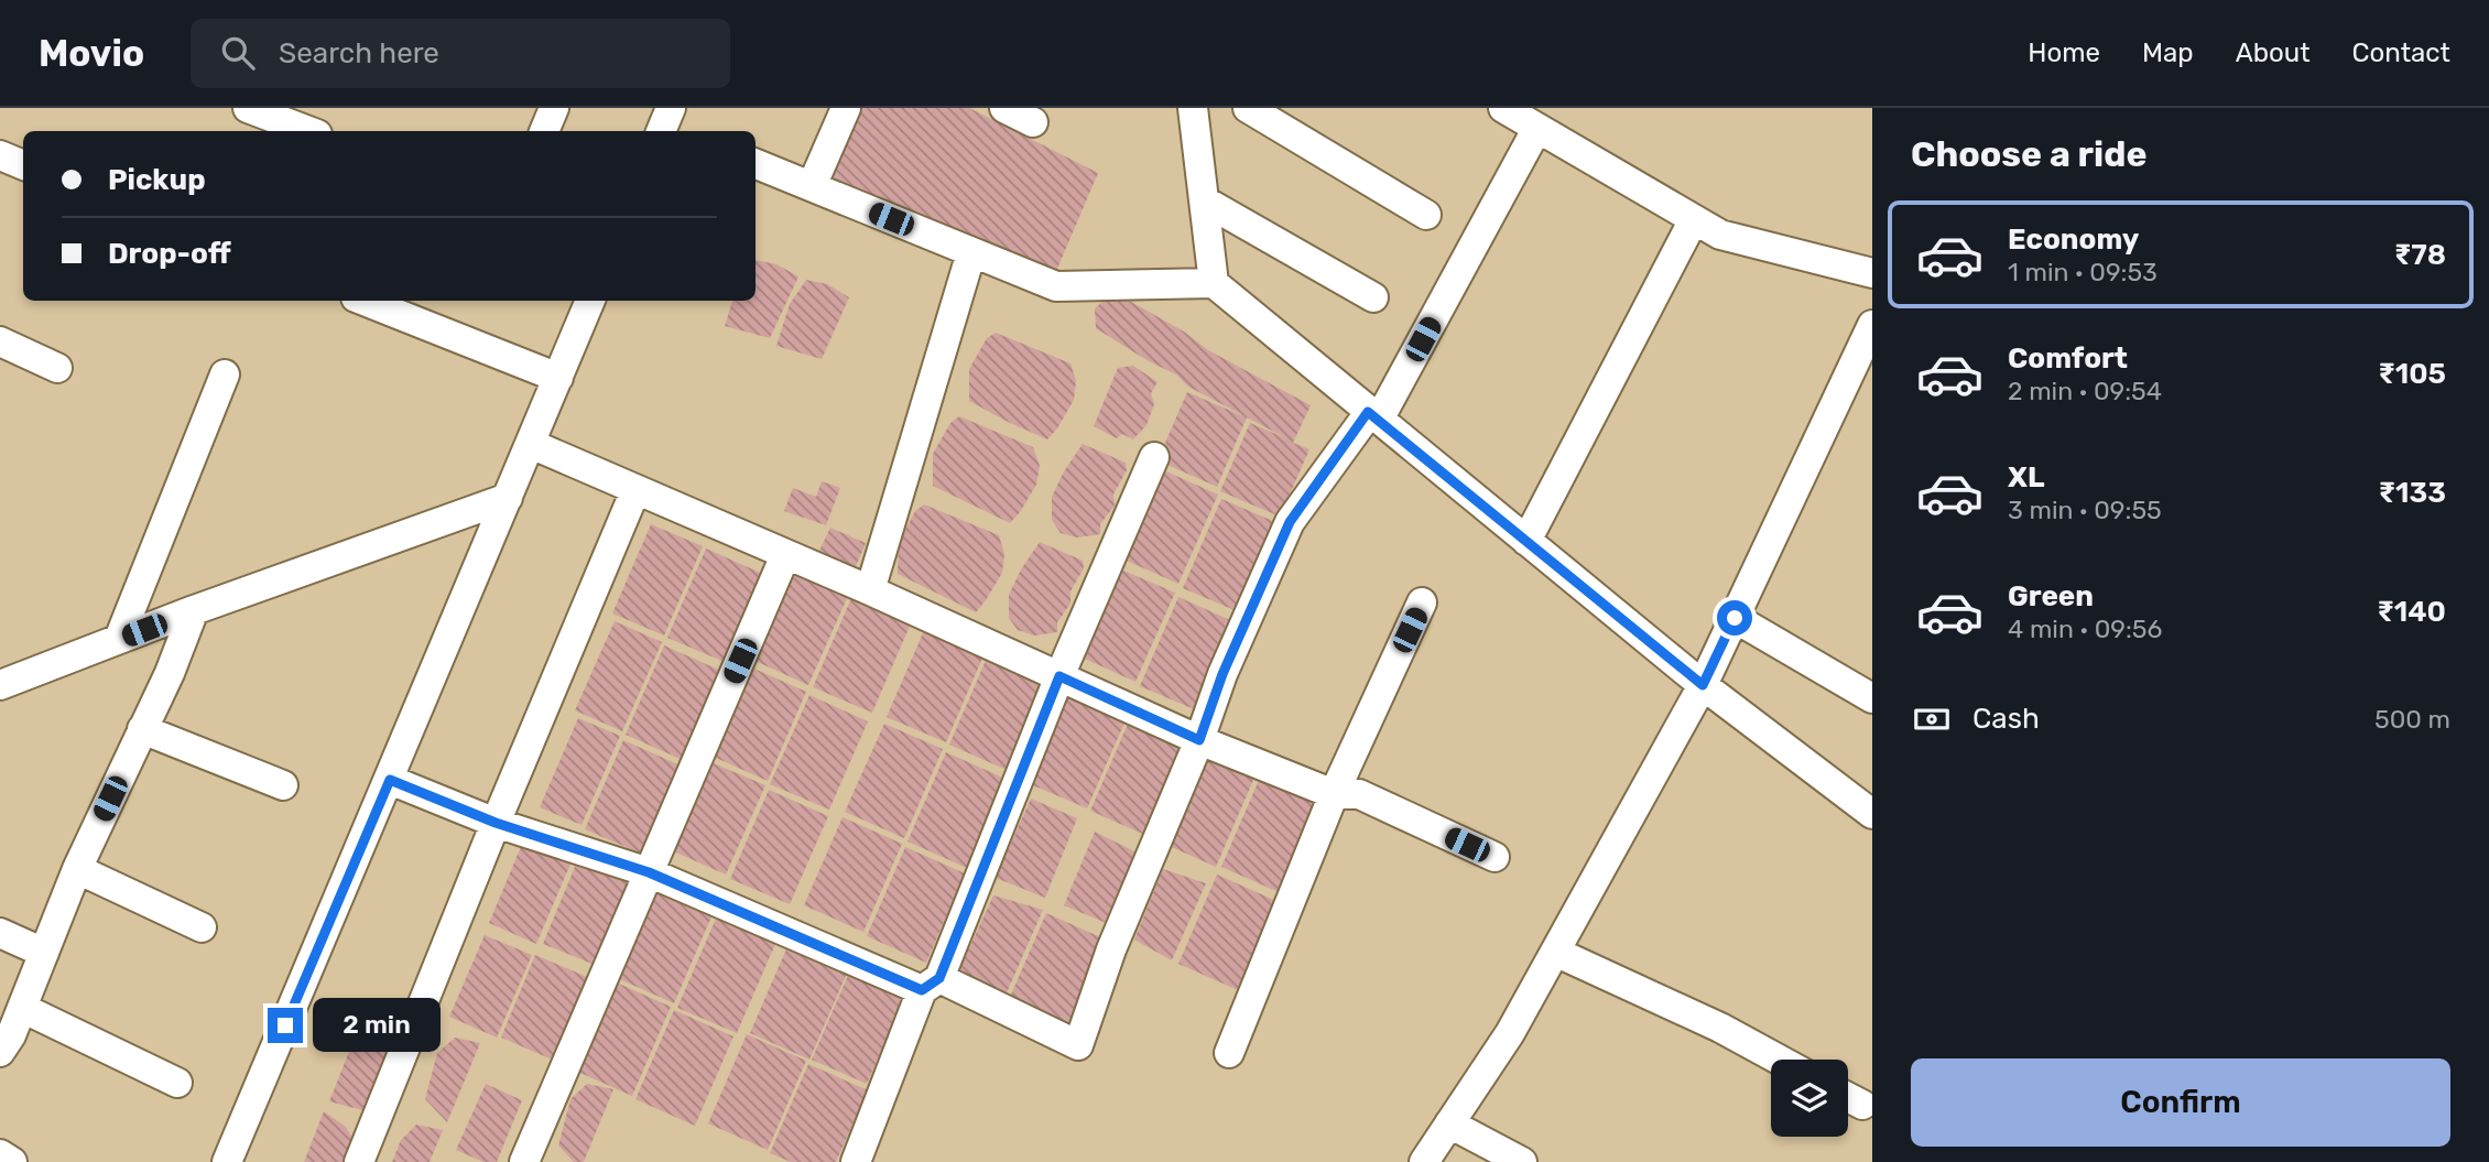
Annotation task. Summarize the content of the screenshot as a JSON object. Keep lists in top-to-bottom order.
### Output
{
  "page": {
    "header": "Movio",
    "search": "Search here",
    "nav": [
      "Home",
      "Map",
      "About",
      "Contact"
    ],
    "heading": "Choose a ride",
    "banner": ["Pickup", "Drop-off"],
    "list": [
      {
        "name": "Economy",
        "note": "1 min · 09:53",
        "value": "₹78"
      },
      {
        "name": "Comfort",
        "note": "2 min · 09:54",
        "value": "₹105"
      },
      {
        "name": "XL",
        "note": "3 min · 09:55",
        "value": "₹133"
      },
      {
        "name": "Green",
        "note": "4 min · 09:56",
        "value": "₹140"
      }
    ],
    "pay": ["Cash", "500 m"],
    "bubble": "2 min",
    "buttons": "Confirm"
  }
}
